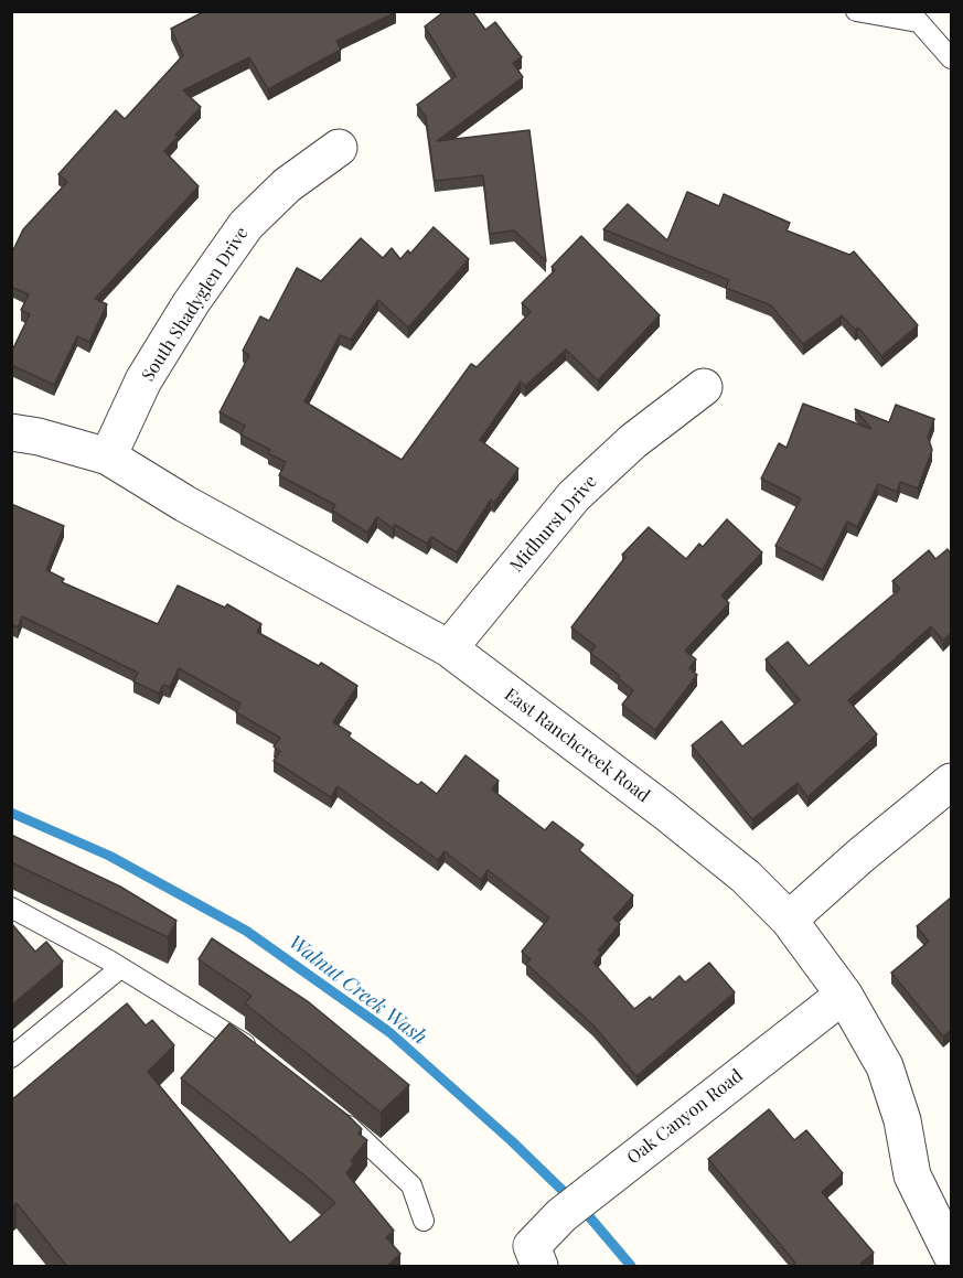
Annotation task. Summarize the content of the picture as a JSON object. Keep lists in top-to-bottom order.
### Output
{
  "streets": {
    "street": [
      "South Shadyglen Drive",
      "Midhurst Drive",
      "East Ranchcreek Road",
      "Oak Canyon Road"
    ]
  },
  "crossings": [
    ["South Shadyglen Drive", "East Ranchcreek Road"],
    ["Midhurst Drive", "East Ranchcreek Road"],
    ["East Ranchcreek Road", "Oak Canyon Road"]
  ],
  "water": ["Walnut Creek Wash"]
}
